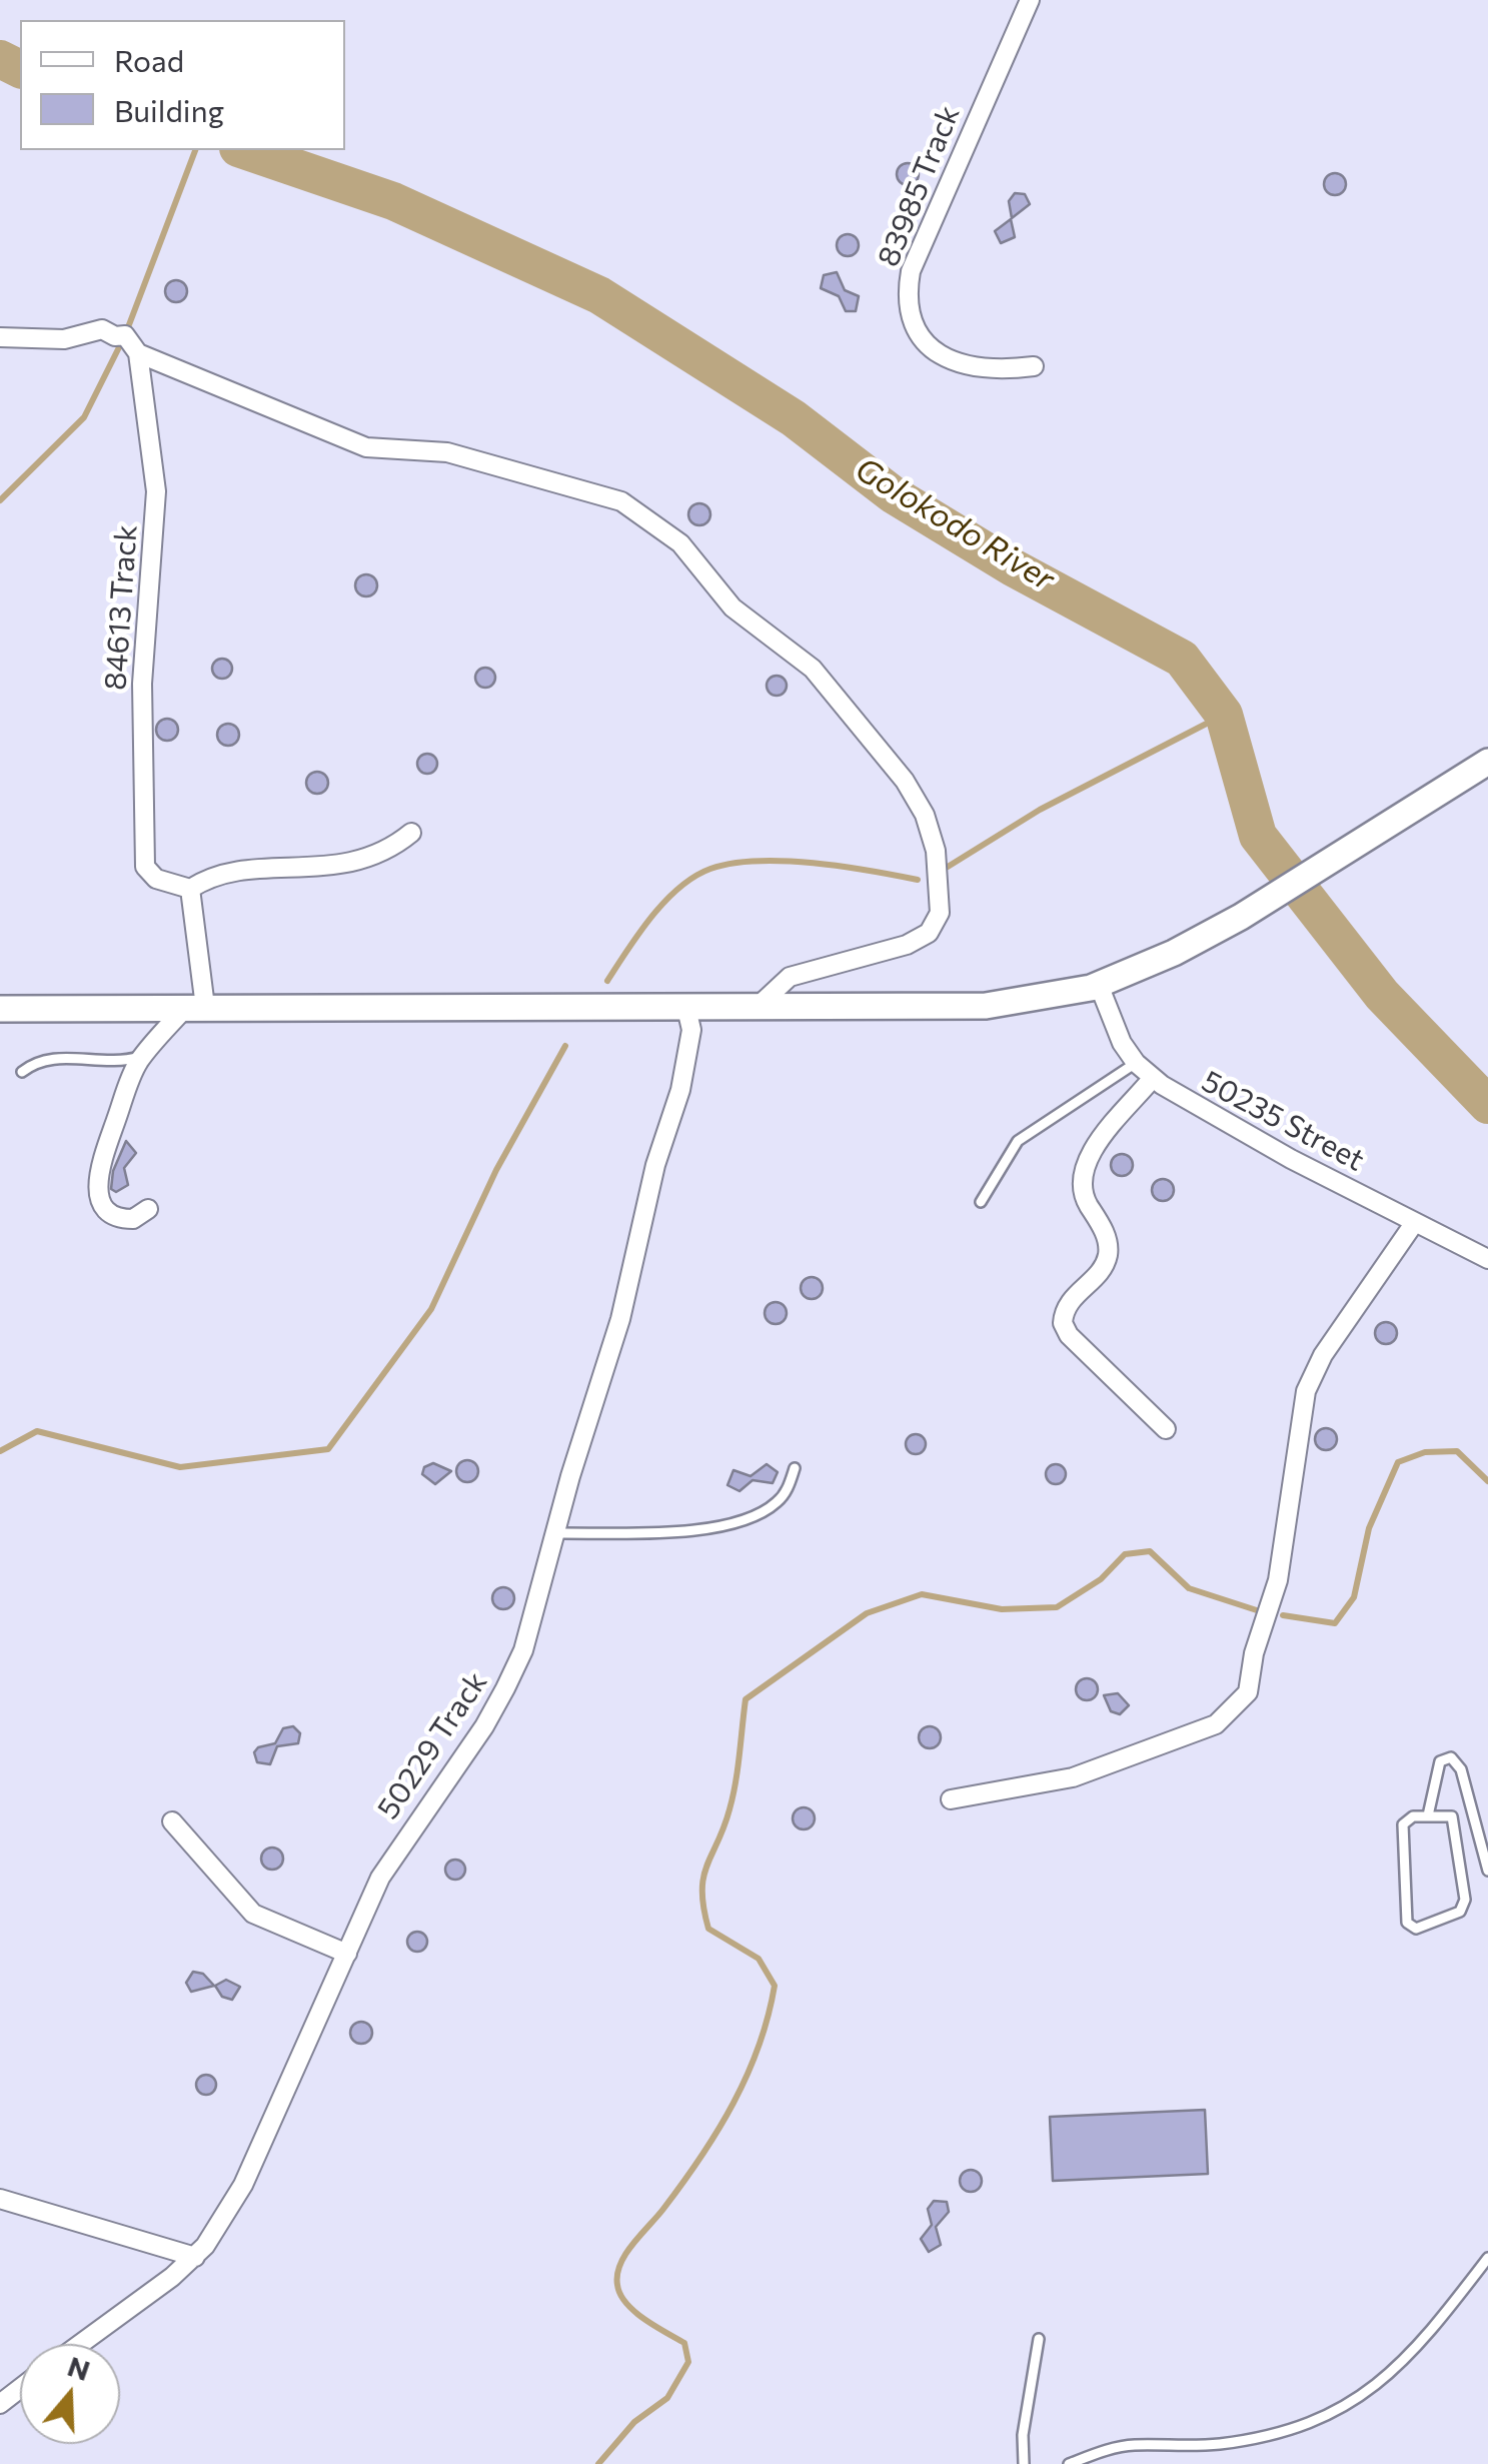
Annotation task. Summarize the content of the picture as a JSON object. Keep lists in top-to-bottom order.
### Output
{
  "streets": {
    "street": [
      "83985 Track",
      "84613 Track",
      "50235 Street",
      "50229 Track"
    ]
  },
  "water": ["Golokodo River"],
  "legend": ["Road", "Building"],
  "north": "top"
}
